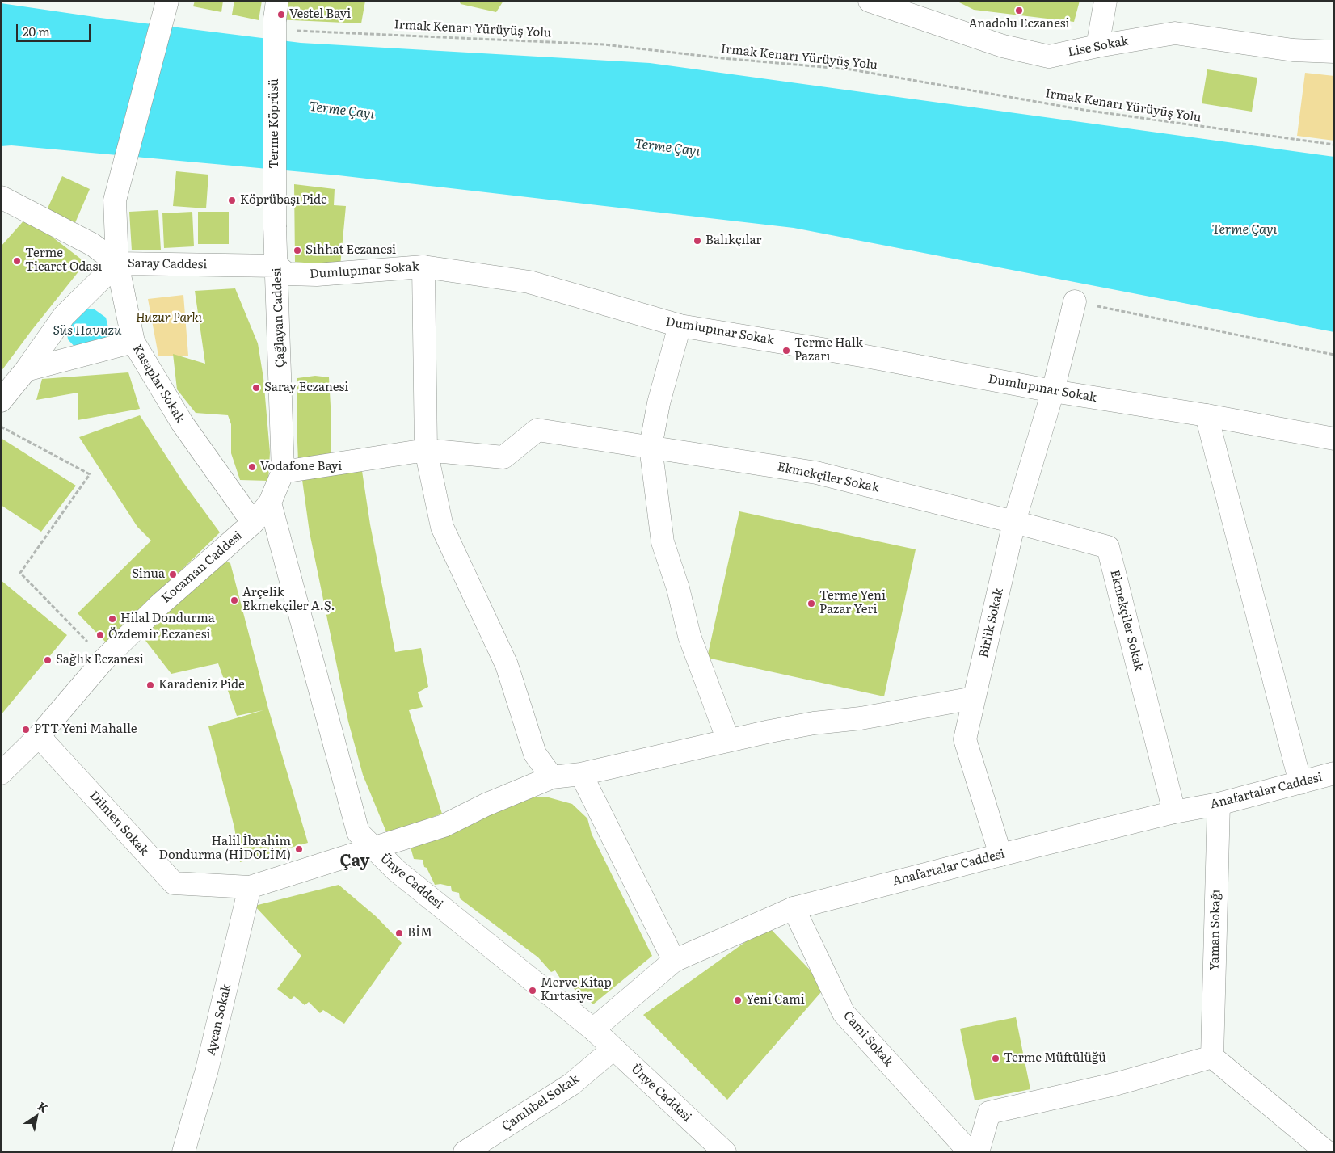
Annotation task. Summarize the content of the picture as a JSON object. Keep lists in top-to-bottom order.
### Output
{
  "streets": {
    "street": [
      "Lise Sokak",
      "Terme Köprüsü",
      "Saray Caddesi",
      "Dumlupınar Sokak",
      "Çağlayan Caddesi",
      "Kasaplar Sokak",
      "Ekmekçiler Sokak",
      "Kocaman Caddesi",
      "Birlik Sokak",
      "Anafartalar Caddesi",
      "Dilmen Sokak",
      "Ünye Caddesi",
      "Yaman Sokağı",
      "Aycan Sokak",
      "Cami Sokak",
      "Çamlıbel Sokak"
    ],
    "path": ["Irmak Kenarı Yürüyüş Yolu"]
  },
  "crossings": [
    ["Irmak Kenarı Yürüyüş Yolu", "Terme Köprüsü"],
    ["Terme Köprüsü", "Çağlayan Caddesi"],
    ["Saray Caddesi", "Dumlupınar Sokak"],
    ["Saray Caddesi", "Çağlayan Caddesi"],
    ["Saray Caddesi", "Kasaplar Sokak"],
    ["Dumlupınar Sokak", "Çağlayan Caddesi"],
    ["Dumlupınar Sokak", "Birlik Sokak"],
    ["Çağlayan Caddesi", "Ekmekçiler Sokak"],
    ["Çağlayan Caddesi", "Kocaman Caddesi"],
    ["Çağlayan Caddesi", "Ünye Caddesi"],
    ["Kasaplar Sokak", "Kocaman Caddesi"],
    ["Ekmekçiler Sokak", "Birlik Sokak"],
    ["Ekmekçiler Sokak", "Anafartalar Caddesi"],
    ["Kocaman Caddesi", "Dilmen Sokak"],
    ["Kocaman Caddesi", "Ünye Caddesi"],
    ["Birlik Sokak", "Anafartalar Caddesi"],
    ["Birlik Sokak", "Dilmen Sokak"],
    ["Anafartalar Caddesi", "Ünye Caddesi"],
    ["Anafartalar Caddesi", "Yaman Sokağı"],
    ["Anafartalar Caddesi", "Cami Sokak"],
    ["Dilmen Sokak", "Ünye Caddesi"],
    ["Dilmen Sokak", "Aycan Sokak"],
    ["Ünye Caddesi", "Çamlıbel Sokak"]
  ],
  "districts": ["Çay"],
  "water": ["Terme Çayı", "Süs Havuzu"],
  "parks": ["Huzur Parkı"],
  "places": [
    "Anadolu Eczanesi",
    "Vestel Bayi",
    "Köprübaşı Pide",
    "Balıkçılar",
    "Sıhhat Eczanesi",
    "Terme Ticaret Odası",
    "Terme Halk Pazarı",
    "Saray Eczanesi",
    "Vodafone Bayi",
    "Sinua",
    "Arçelik Ekmekçiler A.Ş.",
    "Terme Yeni Pazar Yeri",
    "Hilal Dondurma",
    "Özdemir Eczanesi",
    "Sağlık Eczanesi",
    "Karadeniz Pide",
    "PTT Yeni Mahalle",
    "Halil İbrahim Dondurma (HİDOLİM)",
    "BİM",
    "Merve Kitap Kırtasiye",
    "Yeni Cami",
    "Terme Müftülüğü"
  ],
  "scale_bar": "20 m",
  "north": "top right"
}
